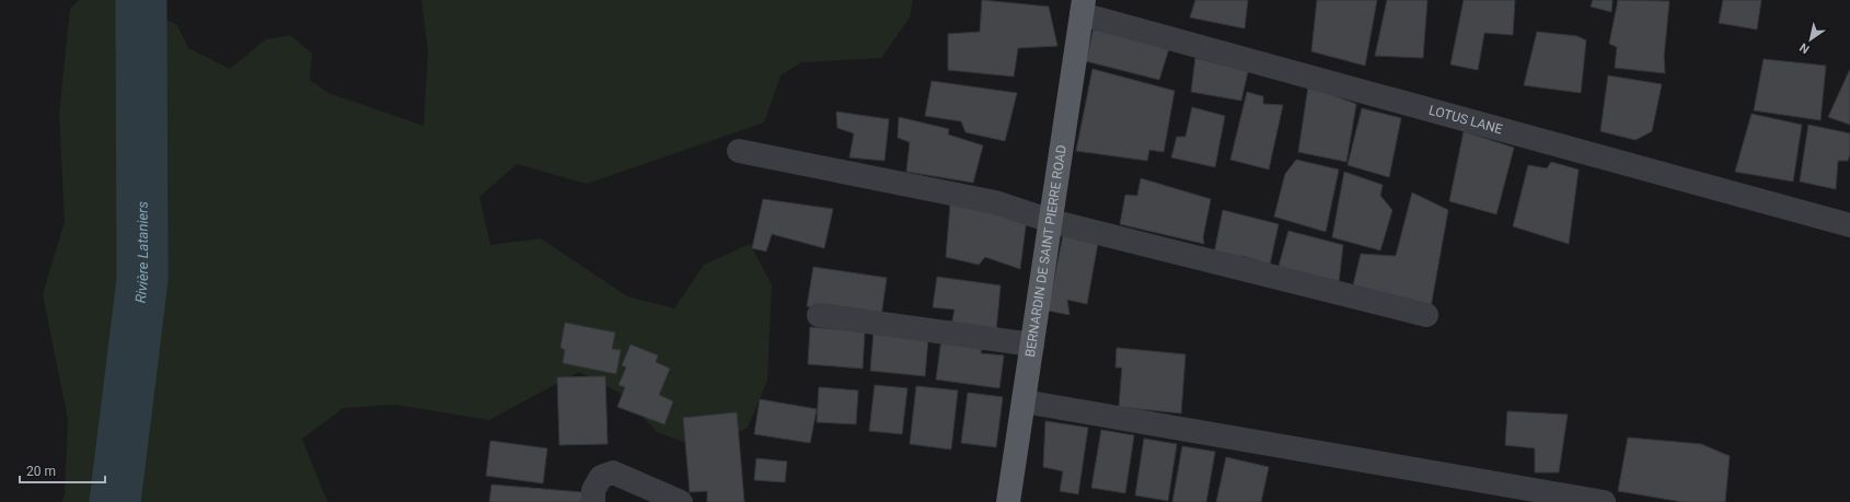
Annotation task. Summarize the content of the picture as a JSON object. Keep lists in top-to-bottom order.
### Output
{
  "streets": {
    "main road": ["BERNARDIN DE SAINT PIERRE ROAD"],
    "street": ["LOTUS LANE"]
  },
  "crossings": [
    ["LOTUS LANE", "BERNARDIN DE SAINT PIERRE ROAD"]
  ],
  "water": ["Rivière Lataniers"],
  "scale_bar": "20 m",
  "north": "bottom left"
}
